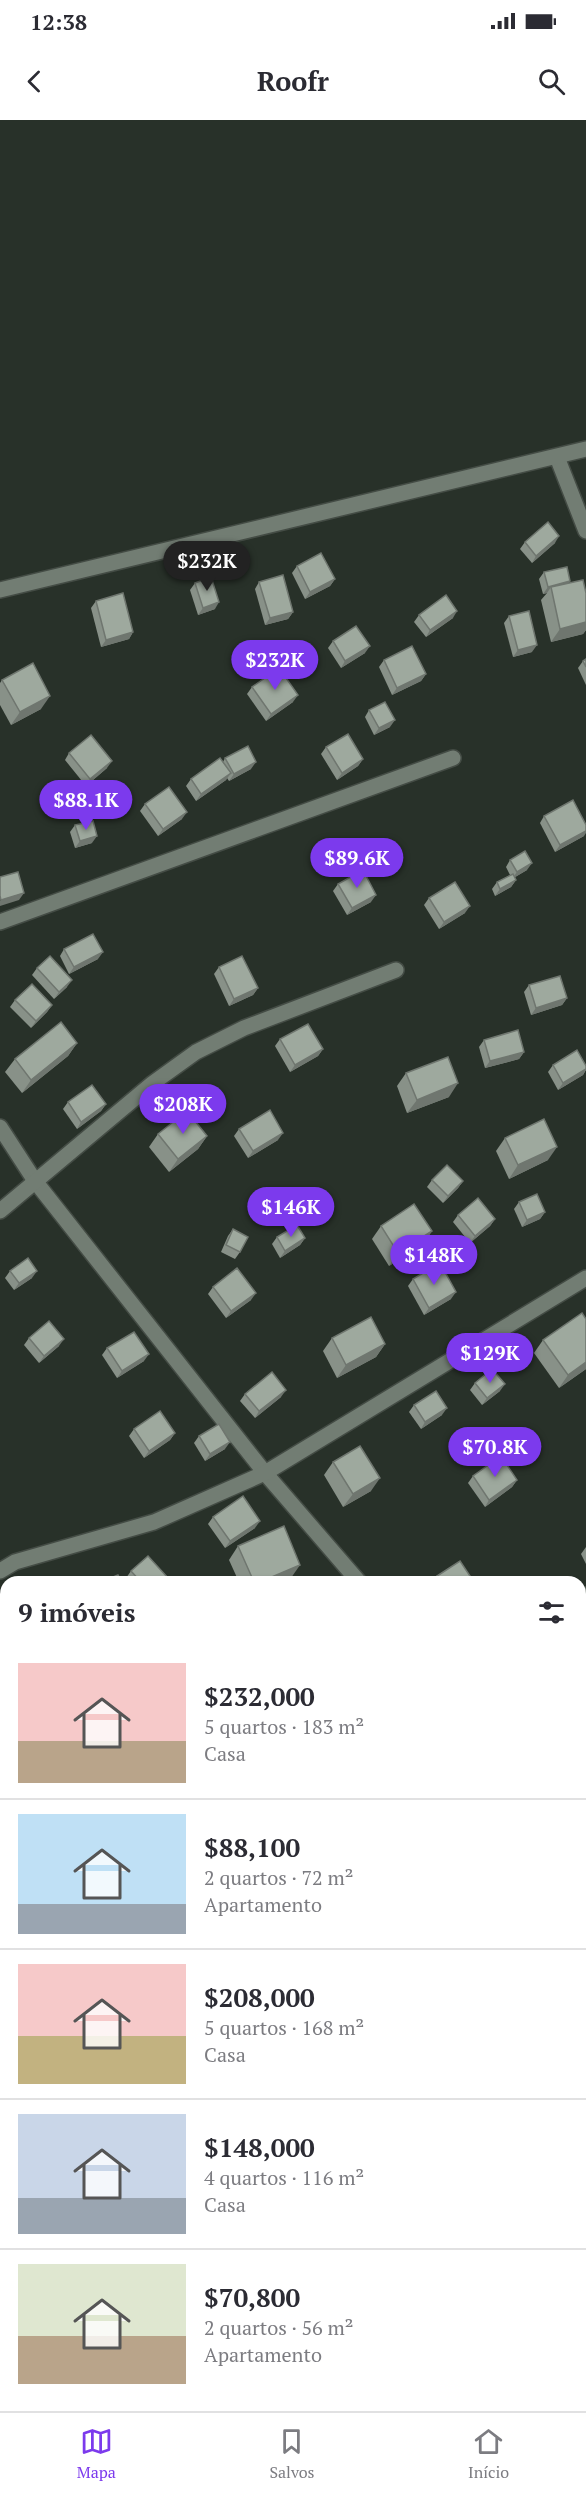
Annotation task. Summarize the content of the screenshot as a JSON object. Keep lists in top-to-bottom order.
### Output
{
  "page": {
    "status": "12:38",
    "header": "Roofr",
    "price": [
      "$232K",
      "$232K",
      "$88.1K",
      "$89.6K",
      "$208K",
      "$146K",
      "$148K",
      "$129K",
      "$70.8K"
    ],
    "heading": "9 imóveis",
    "list": [
      {
        "name": "$232,000",
        "note": "5 quartos · 183 m² · Casa"
      },
      {
        "name": "$88,100",
        "note": "2 quartos · 72 m² · Apartamento"
      },
      {
        "name": "$208,000",
        "note": "5 quartos · 168 m² · Casa"
      },
      {
        "name": "$148,000",
        "note": "4 quartos · 116 m² · Casa"
      },
      {
        "name": "$70,800",
        "note": "2 quartos · 56 m² · Apartamento"
      }
    ],
    "tabs": ["Mapa", "Salvos", "Início"]
  }
}
